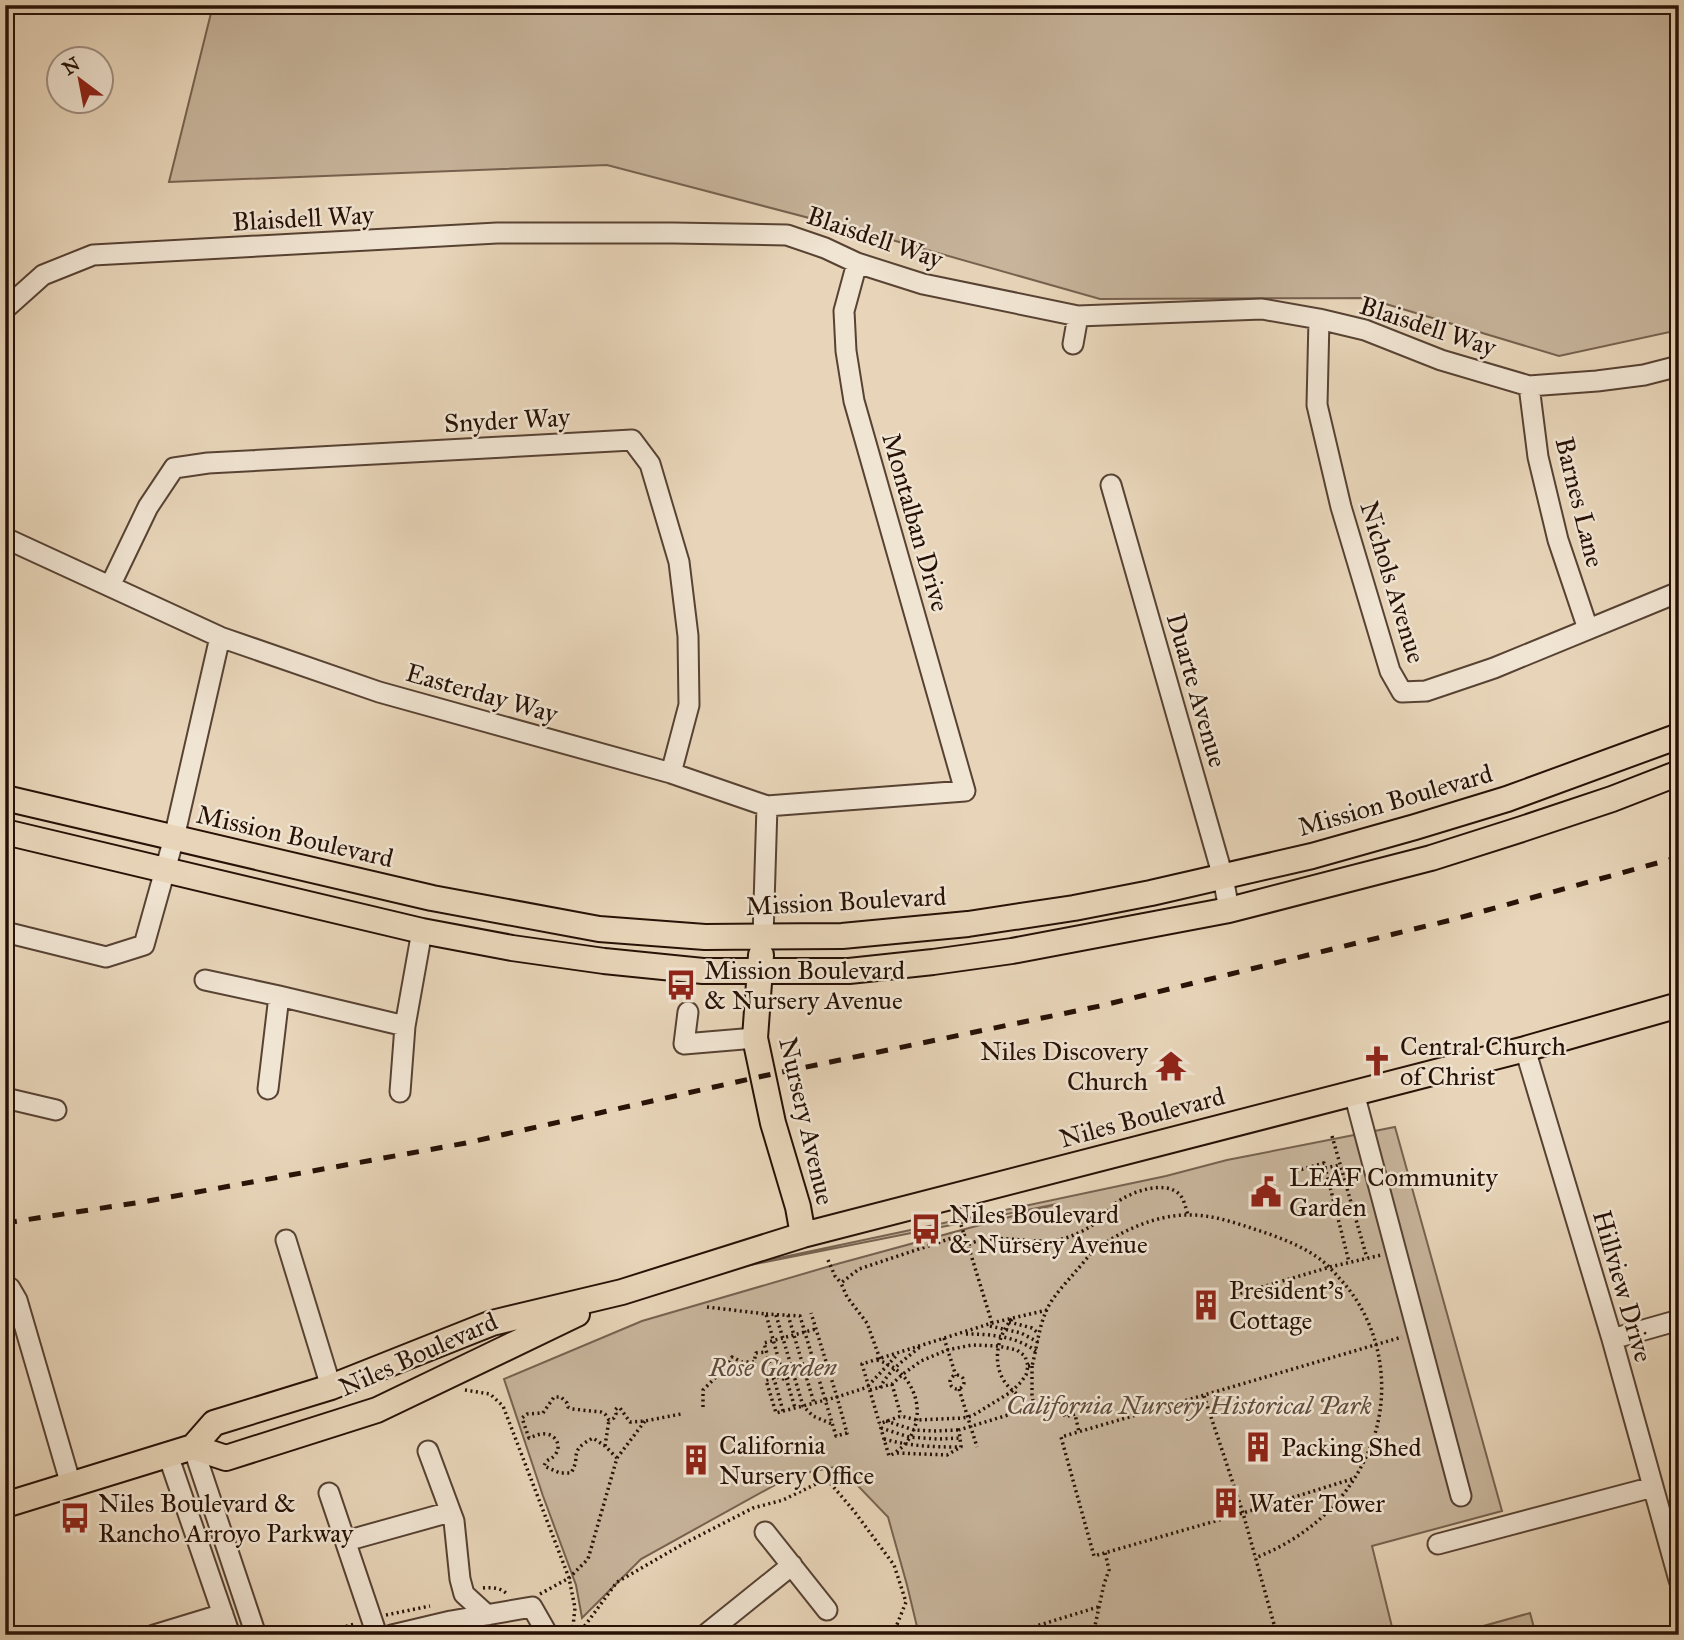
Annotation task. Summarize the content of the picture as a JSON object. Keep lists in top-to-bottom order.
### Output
{
  "streets": {
    "main road": ["Mission Boulevard", "Niles Boulevard", "Nursery Avenue"],
    "street": [
      "Blaisdell Way",
      "Snyder Way",
      "Barnes Lane",
      "Montalban Drive",
      "Nichols Avenue",
      "Duarte Avenue",
      "Easterday Way",
      "Hillview Drive"
    ]
  },
  "crossings": [
    ["Blaisdell Way", "Barnes Lane"],
    ["Blaisdell Way", "Montalban Drive"],
    ["Blaisdell Way", "Nichols Avenue"],
    ["Snyder Way", "Easterday Way"],
    ["Barnes Lane", "Nichols Avenue"],
    ["Montalban Drive", "Easterday Way"],
    ["Duarte Avenue", "Mission Boulevard"],
    ["Mission Boulevard", "Nursery Avenue"],
    ["Niles Boulevard", "Nursery Avenue"],
    ["Niles Boulevard", "Hillview Drive"]
  ],
  "parks": ["Rose Garden", "California Nursery Historical Park"],
  "places": {
    "bus stop": ["Mission Boulevard & Nursery Avenue", "Niles Boulevard & Nursery Avenue", "Niles Boulevard & Rancho Arroyo Parkway"],
    "church": ["Central Church of Christ"],
    "temple": ["Niles Discovery Church"],
    "public building": ["LEAF Community Garden"],
    "building": [
      "President's Cottage",
      "Packing Shed",
      "California Nursery Office",
      "Water Tower"
    ]
  },
  "north": "top left"
}
